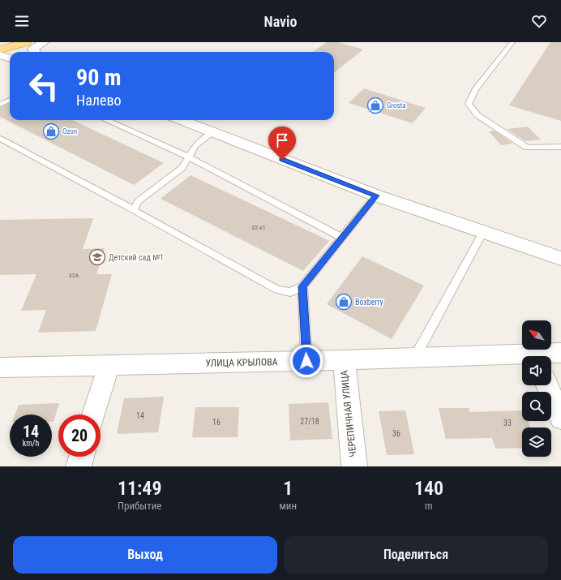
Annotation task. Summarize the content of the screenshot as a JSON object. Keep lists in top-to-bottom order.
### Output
{
  "streets": {
    "street": ["УЛИЦА КРЫЛОВА", "ЧЕРЕПИЧНАЯ УЛИЦА"]
  },
  "crossings": [
    ["УЛИЦА КРЫЛОВА", "ЧЕРЕПИЧНАЯ УЛИЦА"]
  ],
  "places": {
    "shop": ["Grosta", "Ozon", "Boxberry"],
    "school or university": ["Детский сад №1"]
  },
  "house_numbers": [
    "32 к1",
    "32А",
    "14",
    "27/18",
    "16",
    "33",
    "36"
  ],
  "north": "top left",
  "page": {
    "header": "Navio",
    "turn": ["90 m", "Налево"],
    "speed": "14 km/h",
    "limit": "20",
    "eta": [
      "11:49",
      "Прибытие",
      "1",
      "мин",
      "140",
      "m"
    ],
    "buttons": ["Выход", "Поделиться"]
  }
}
